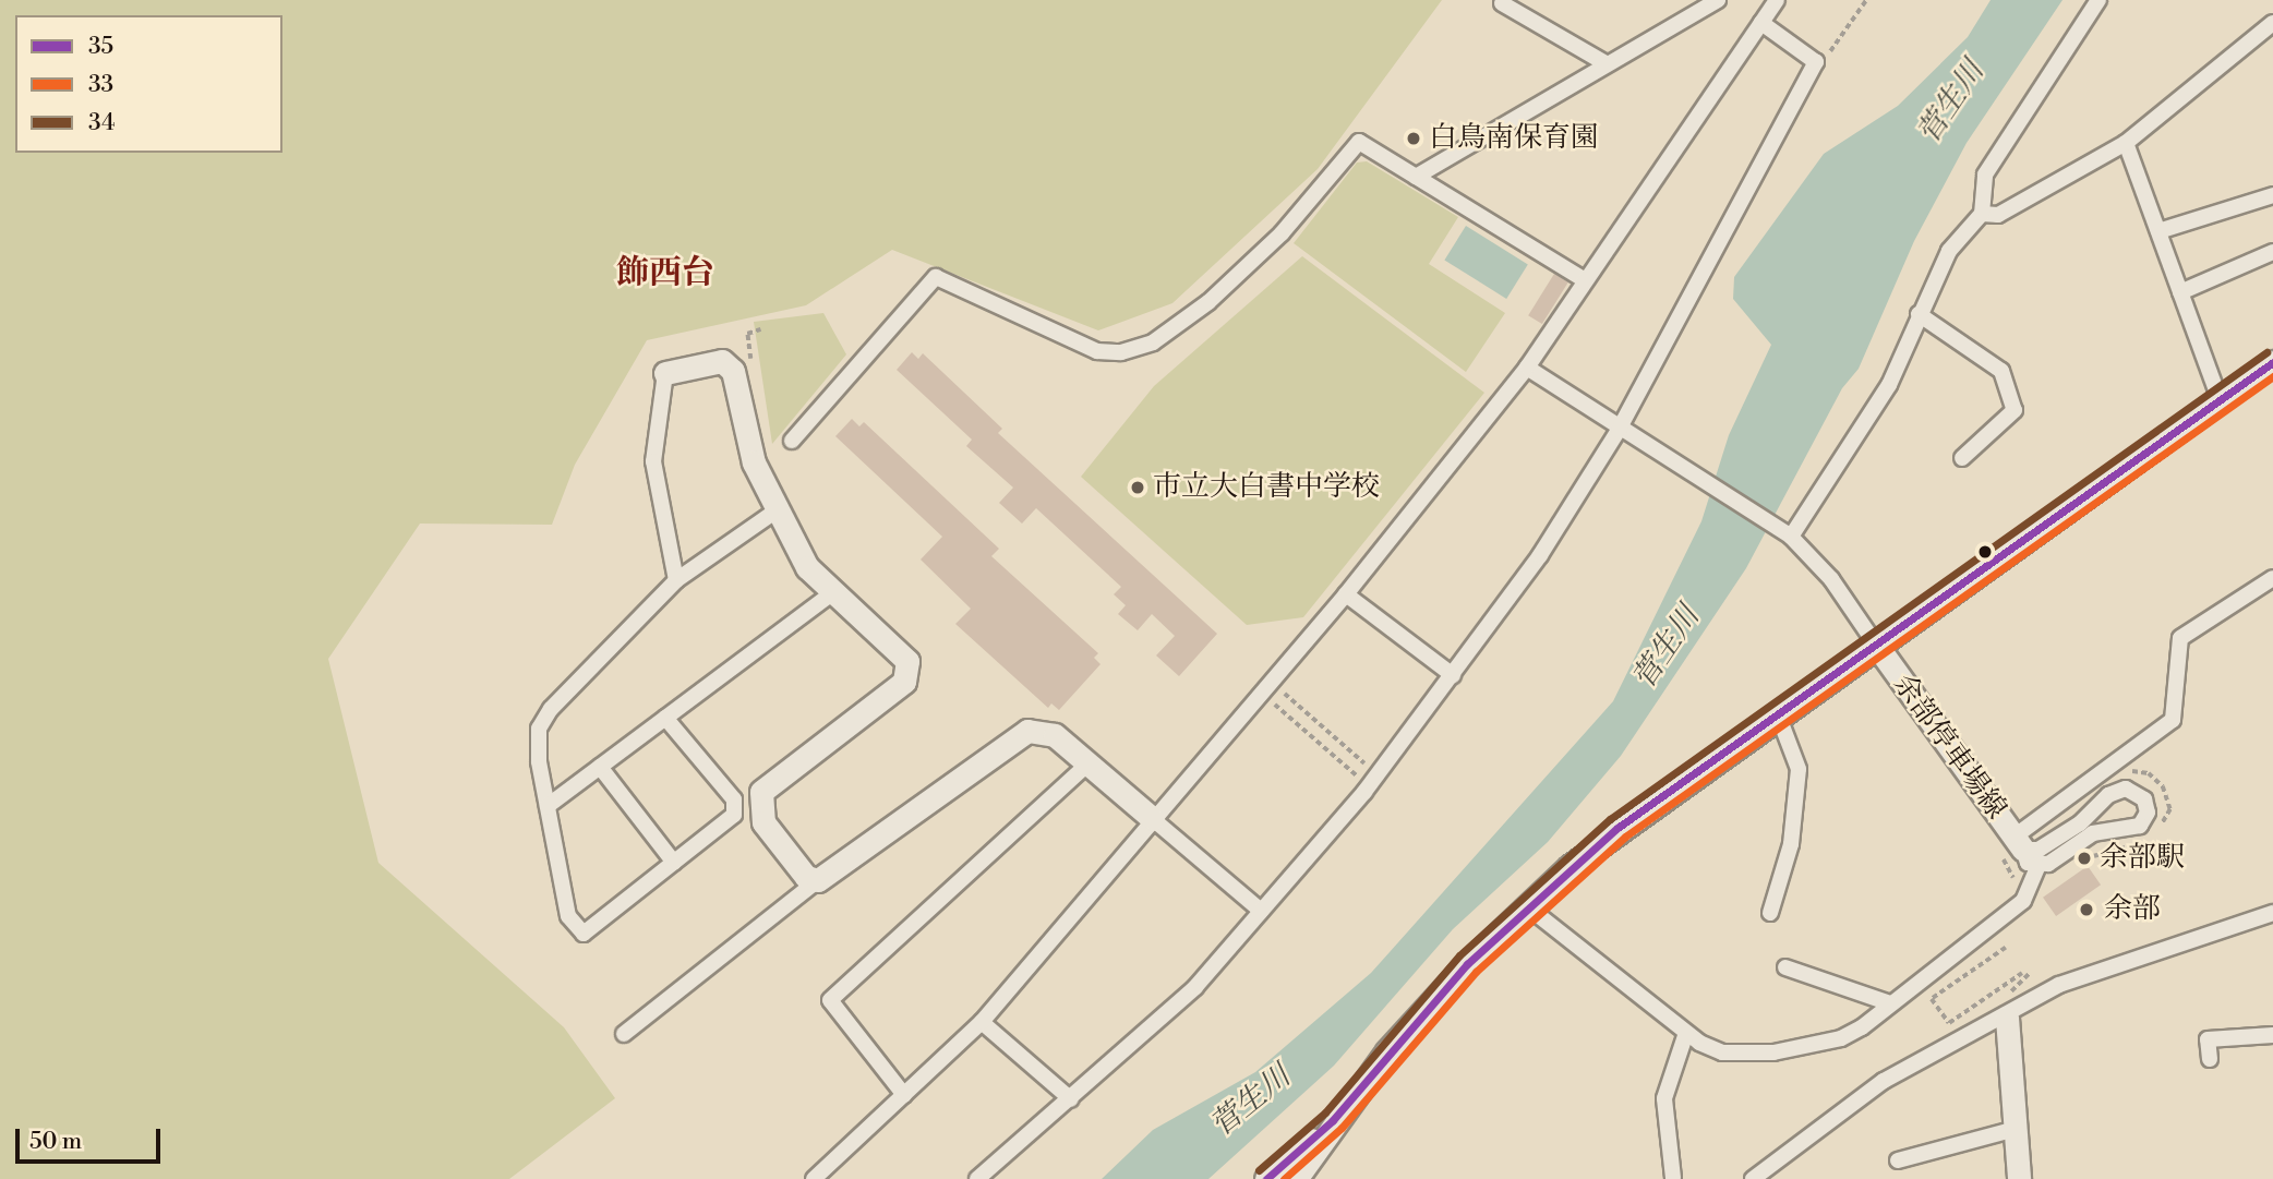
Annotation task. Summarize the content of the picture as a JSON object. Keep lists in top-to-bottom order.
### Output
{
  "streets": {
    "main road": ["余部停車場線"]
  },
  "districts": ["飾西台"],
  "water": ["菅生川"],
  "places": [
    "白鳥南保育園",
    "市立大白書中学校",
    "余部駅",
    "余部"
  ],
  "lines": ["transit line 34", "transit line 35", "transit line 33"],
  "legend": ["35", "33", "34"],
  "scale_bar": "50 m"
}
